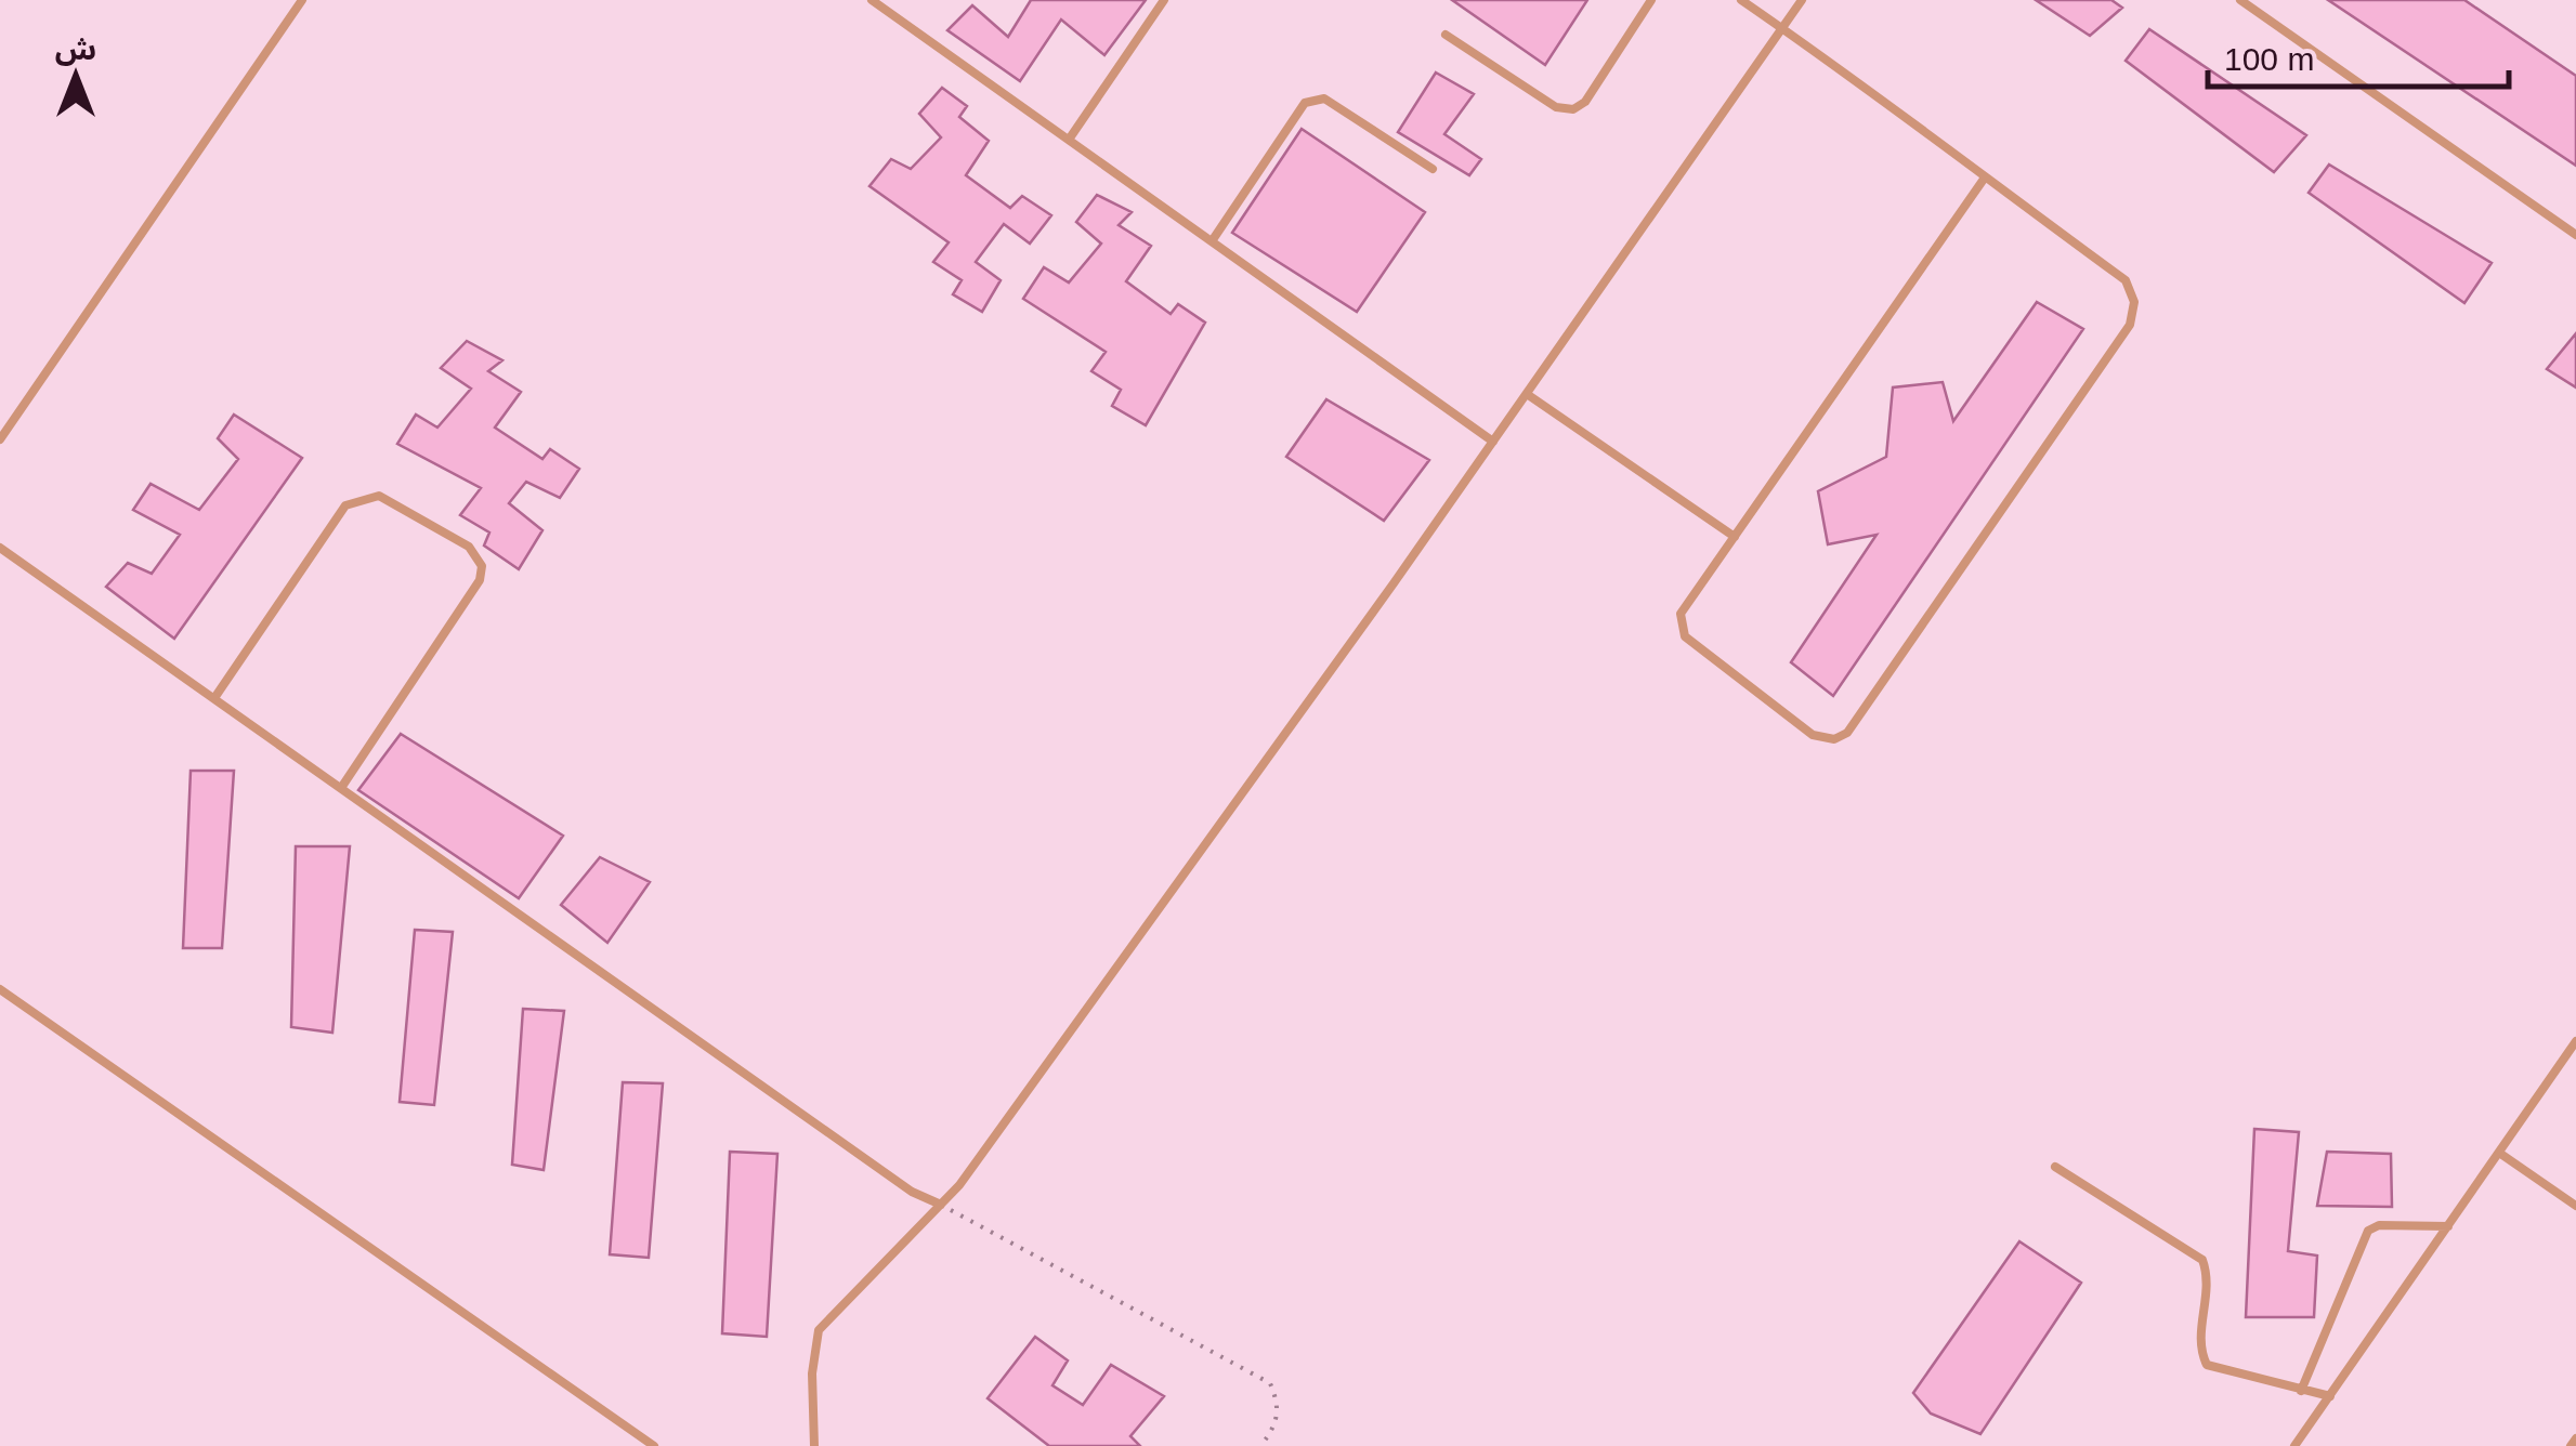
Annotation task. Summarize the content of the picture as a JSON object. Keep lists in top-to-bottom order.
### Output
{
  "scale_bar": "100 m",
  "north": "top"
}
